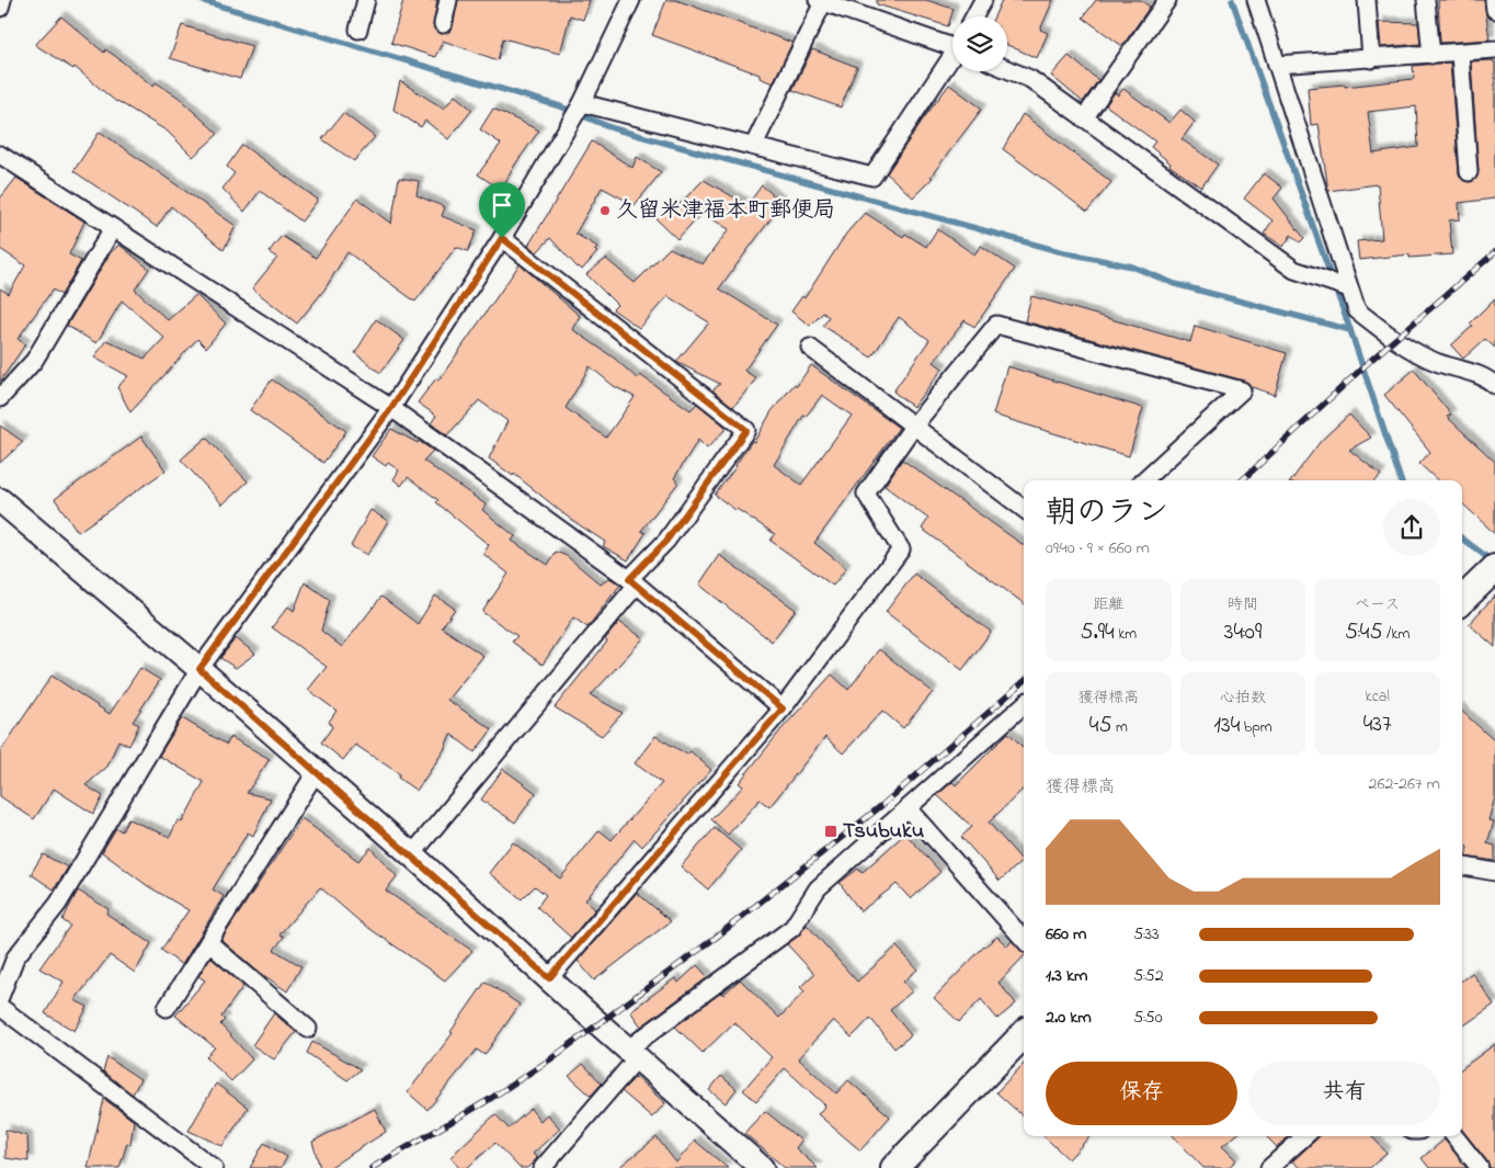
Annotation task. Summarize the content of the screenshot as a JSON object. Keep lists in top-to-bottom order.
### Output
{
  "places": {
    "other": ["久留米津福本町郵便局"],
    "transit": ["Tsubuku"]
  },
  "page": {
    "heading": ["朝のラン", "09:40 · 9 × 660 m"],
    "stats": [
      ["距離", "5.94 km"],
      ["時間", "34:09"],
      ["ペース", "5:45 /km"],
      ["獲得標高", "45 m"],
      ["心拍数", "134 bpm"],
      ["kcal", "437"]
    ],
    "chart": ["獲得標高", "262–267 m"],
    "list": [
      {
        "name": "660 m",
        "note": "5:33"
      },
      {
        "name": "1.3 km",
        "note": "5:52"
      },
      {
        "name": "2.0 km",
        "note": "5:50"
      }
    ],
    "buttons": ["保存", "共有"]
  }
}
